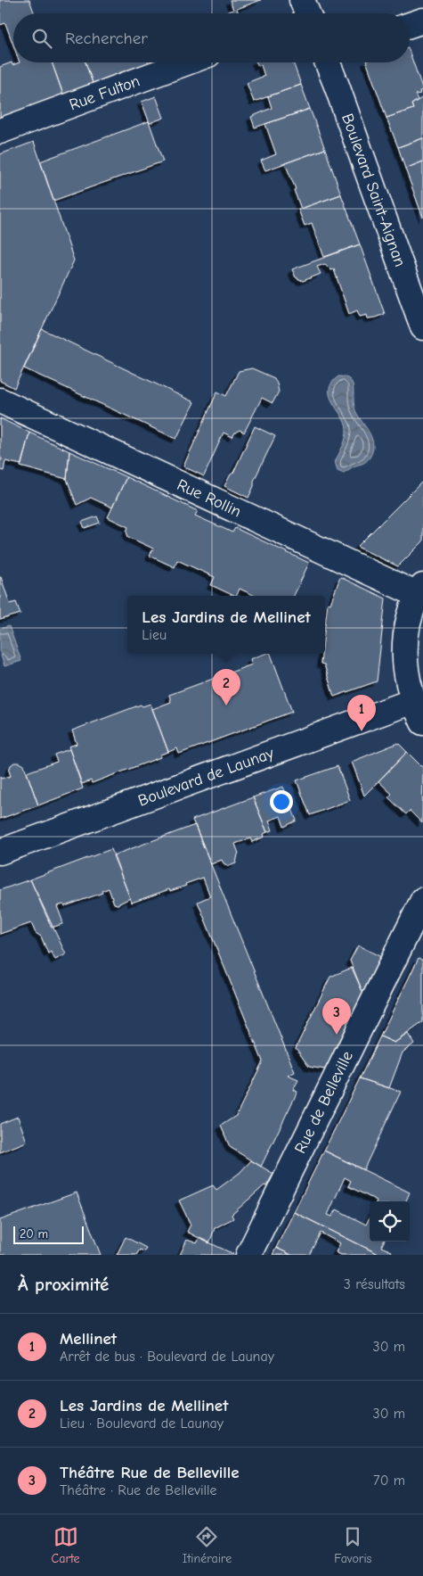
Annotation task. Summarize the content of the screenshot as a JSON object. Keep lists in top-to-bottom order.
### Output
{
  "streets": {
    "street": [
      "Rue Fulton",
      "Boulevard Saint-Aignan",
      "Rue Rollin",
      "Boulevard de Launay",
      "Rue de Belleville"
    ]
  },
  "scale_bar": "20 m",
  "page": {
    "search": "Rechercher",
    "popup": ["Les Jardins de Mellinet", "Lieu"],
    "pins": ["2", "1", "3"],
    "scale": "20 m",
    "heading": ["À proximité", "3 résultats"],
    "list": [
      {
        "mark": "1",
        "name": "Mellinet",
        "note": "Arrêt de bus · Boulevard de Launay",
        "value": "30 m"
      },
      {
        "mark": "2",
        "name": "Les Jardins de Mellinet",
        "note": "Lieu · Boulevard de Launay",
        "value": "30 m"
      },
      {
        "mark": "3",
        "name": "Théâtre Rue de Belleville",
        "note": "Théâtre · Rue de Belleville",
        "value": "70 m"
      }
    ],
    "nav": ["Carte", "Itinéraire", "Favoris"]
  }
}
